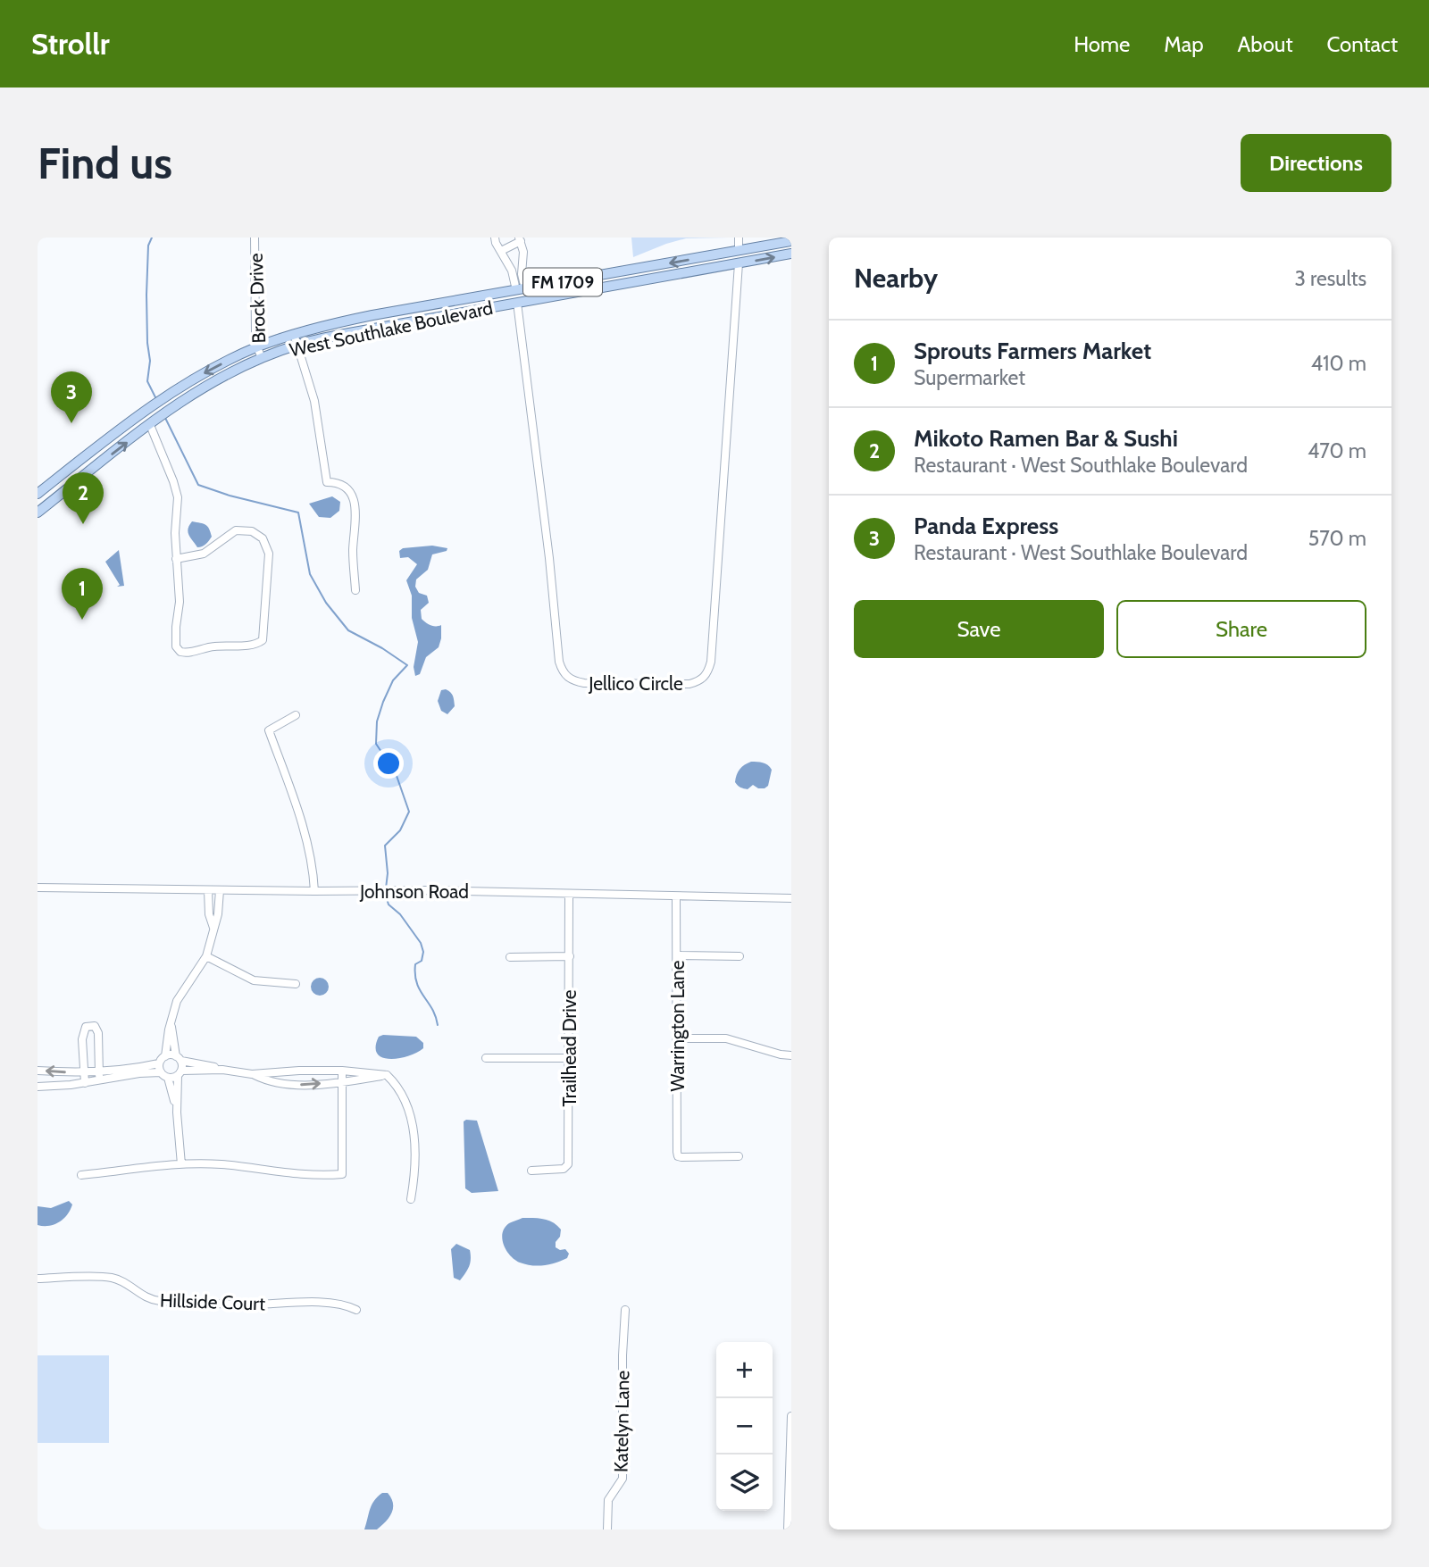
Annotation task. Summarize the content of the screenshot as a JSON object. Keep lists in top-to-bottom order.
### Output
{
  "streets": {
    "main road": ["FM 1709", "West Southlake Boulevard"],
    "street": [
      "Brock Drive",
      "Jellico Circle",
      "Johnson Road",
      "Warrington Lane",
      "Trailhead Drive",
      "Hillside Court",
      "Katelyn Lane"
    ]
  },
  "crossings": [
    ["Brock Drive", "West Southlake Boulevard"],
    ["West Southlake Boulevard", "Jellico Circle"],
    ["Johnson Road", "Warrington Lane"],
    ["Johnson Road", "Trailhead Drive"]
  ],
  "page": {
    "header": "Strollr",
    "nav": [
      "Home",
      "Map",
      "About",
      "Contact"
    ],
    "buttons": [
      "Directions",
      ["Save", "Share"]
    ],
    "title": "Find us",
    "heading": ["Nearby", "3 results"],
    "list": [
      {
        "mark": "1",
        "name": "Sprouts Farmers Market",
        "note": "Supermarket",
        "value": "410 m"
      },
      {
        "mark": "2",
        "name": "Mikoto Ramen Bar & Sushi",
        "note": "Restaurant · West Southlake Boulevard",
        "value": "470 m"
      },
      {
        "mark": "3",
        "name": "Panda Express",
        "note": "Restaurant · West Southlake Boulevard",
        "value": "570 m"
      }
    ],
    "pins": ["3", "2", "1"],
    "map_buttons": ["+", "−"]
  }
}
